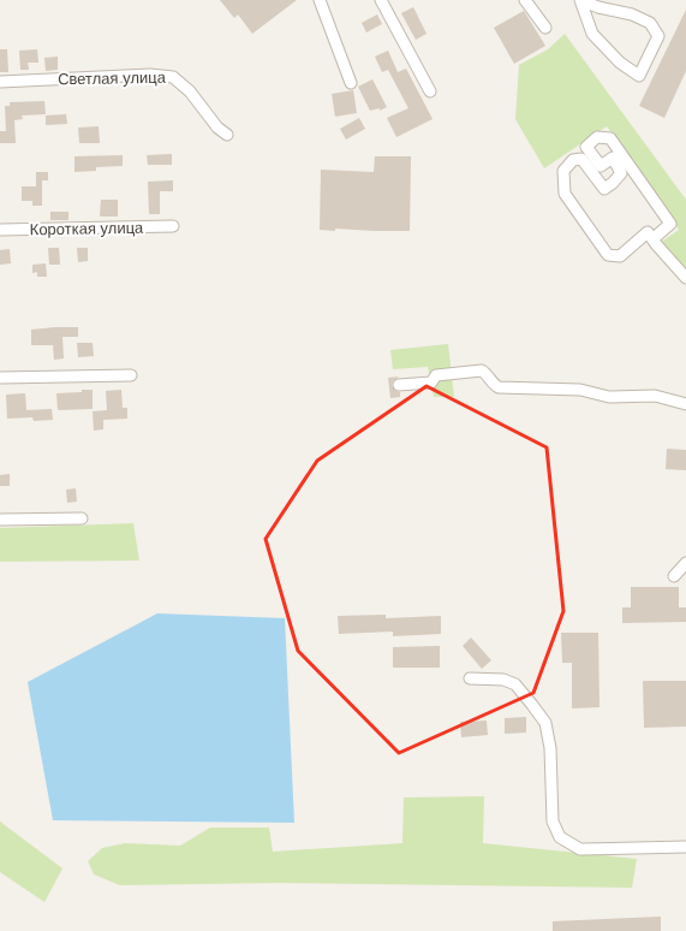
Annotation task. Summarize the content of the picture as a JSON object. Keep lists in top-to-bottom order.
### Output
{
  "streets": {
    "street": ["Светлая улица", "Короткая улица"]
  }
}
